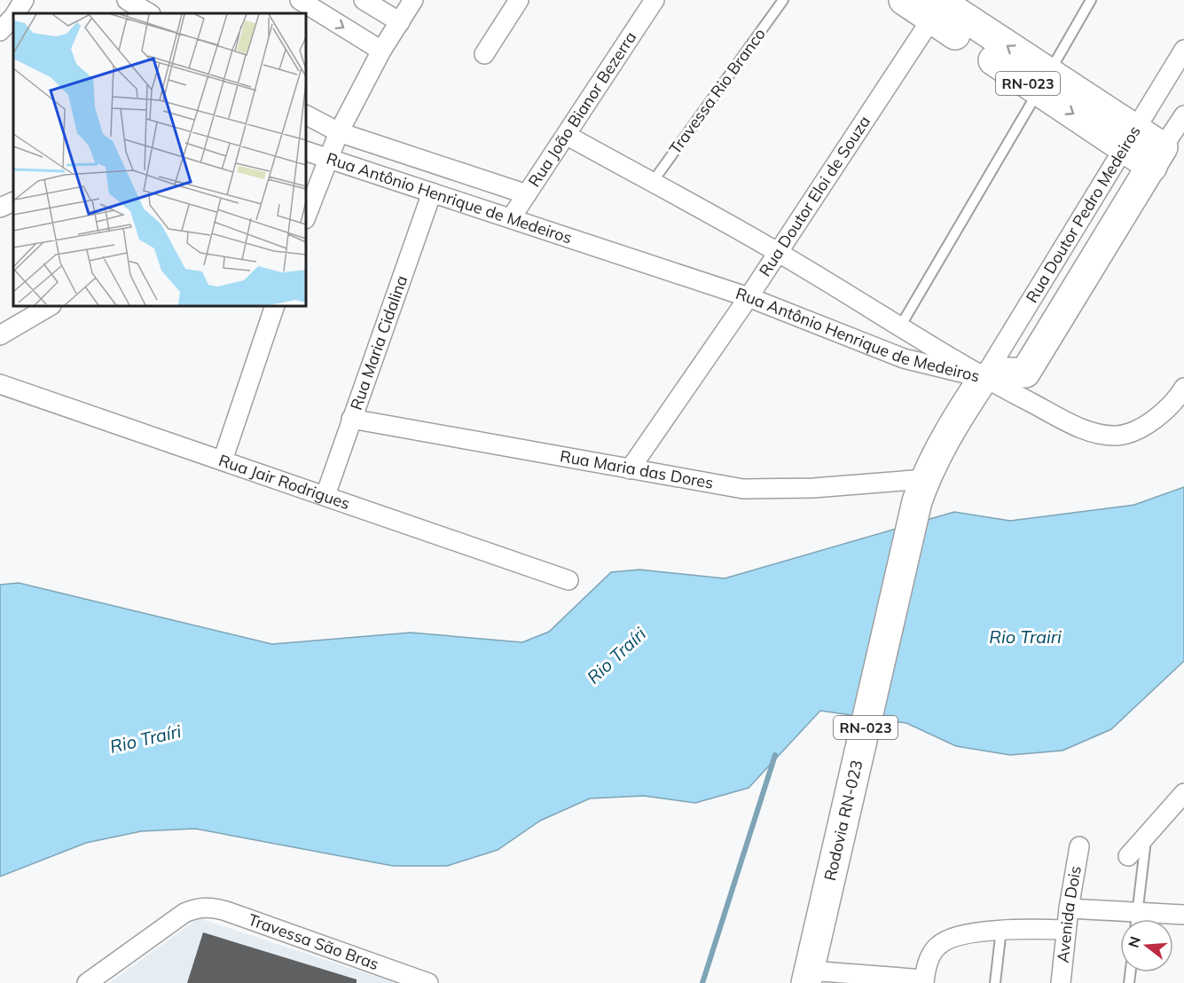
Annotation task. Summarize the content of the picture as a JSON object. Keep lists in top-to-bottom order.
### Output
{
  "streets": {
    "main road": ["RN-023", "Rua Doutor Pedro Medeiros", "Rodovia RN-023"],
    "street": [
      "Rua João Bianor Bezerra",
      "Rua Doutor Eloi de Souza",
      "Rua Antônio Henrique de Medeiros",
      "Rua Maria Cidalina",
      "Rua Maria das Dores",
      "Rua Jair Rodrigues",
      "Avenida Dois",
      "Travessa São Bras"
    ],
    "lane": ["Travessa Rio Branco"]
  },
  "crossings": [
    ["RN-023", "Rua Doutor Eloi de Souza"],
    ["RN-023", "Rua Doutor Pedro Medeiros"],
    ["Travessa Rio Branco", "Rua Antônio Henrique de Medeiros"],
    ["Rua João Bianor Bezerra", "Rua Antônio Henrique de Medeiros"],
    ["Rua Doutor Eloi de Souza", "Rua Antônio Henrique de Medeiros"],
    ["Rua Doutor Eloi de Souza", "Rua Maria das Dores"],
    ["Rua Antônio Henrique de Medeiros", "Rua Doutor Pedro Medeiros"],
    ["Rua Antônio Henrique de Medeiros", "Rua Maria Cidalina"],
    ["Rua Doutor Pedro Medeiros", "Rua Maria das Dores"],
    ["Rua Doutor Pedro Medeiros", "Rodovia RN-023"],
    ["Rua Maria Cidalina", "Rua Maria das Dores"],
    ["Rua Maria Cidalina", "Rua Jair Rodrigues"],
    ["Rua Maria das Dores", "Rodovia RN-023"]
  ],
  "water": ["Rio Trairi", "Rio Traíri"],
  "north": "left"
}
